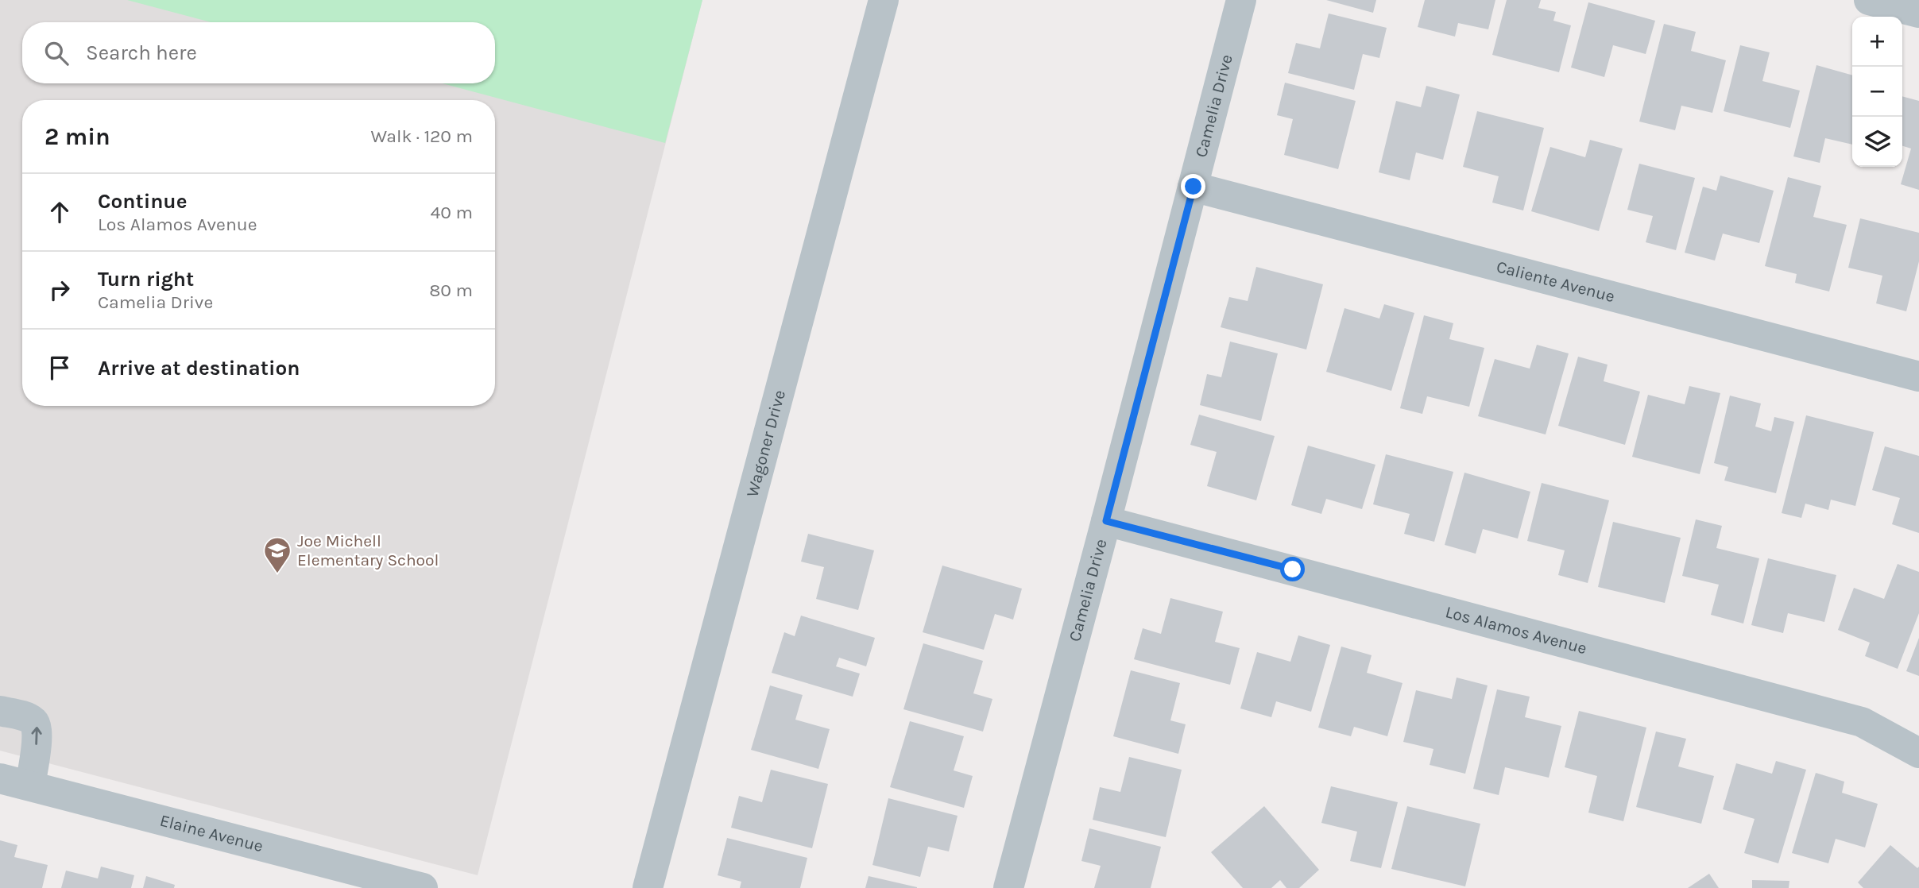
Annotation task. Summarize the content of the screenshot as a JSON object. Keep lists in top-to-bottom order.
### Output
{
  "streets": {
    "street": [
      "Camelia Drive",
      "Caliente Avenue",
      "Wagoner Drive",
      "Los Alamos Avenue",
      "Elaine Avenue"
    ]
  },
  "crossings": [
    ["Camelia Drive", "Caliente Avenue"],
    ["Camelia Drive", "Los Alamos Avenue"]
  ],
  "places": {
    "school or university": ["Joe Michell Elementary School"]
  },
  "page": {
    "map_buttons": ["+", "−"],
    "search": "Search here",
    "heading": ["2 min", "Walk · 120 m"],
    "list": [
      ["Continue", "Los Alamos Avenue", "40 m"],
      ["Turn right", "Camelia Drive", "80 m"],
      "Arrive at destination"
    ]
  }
}
